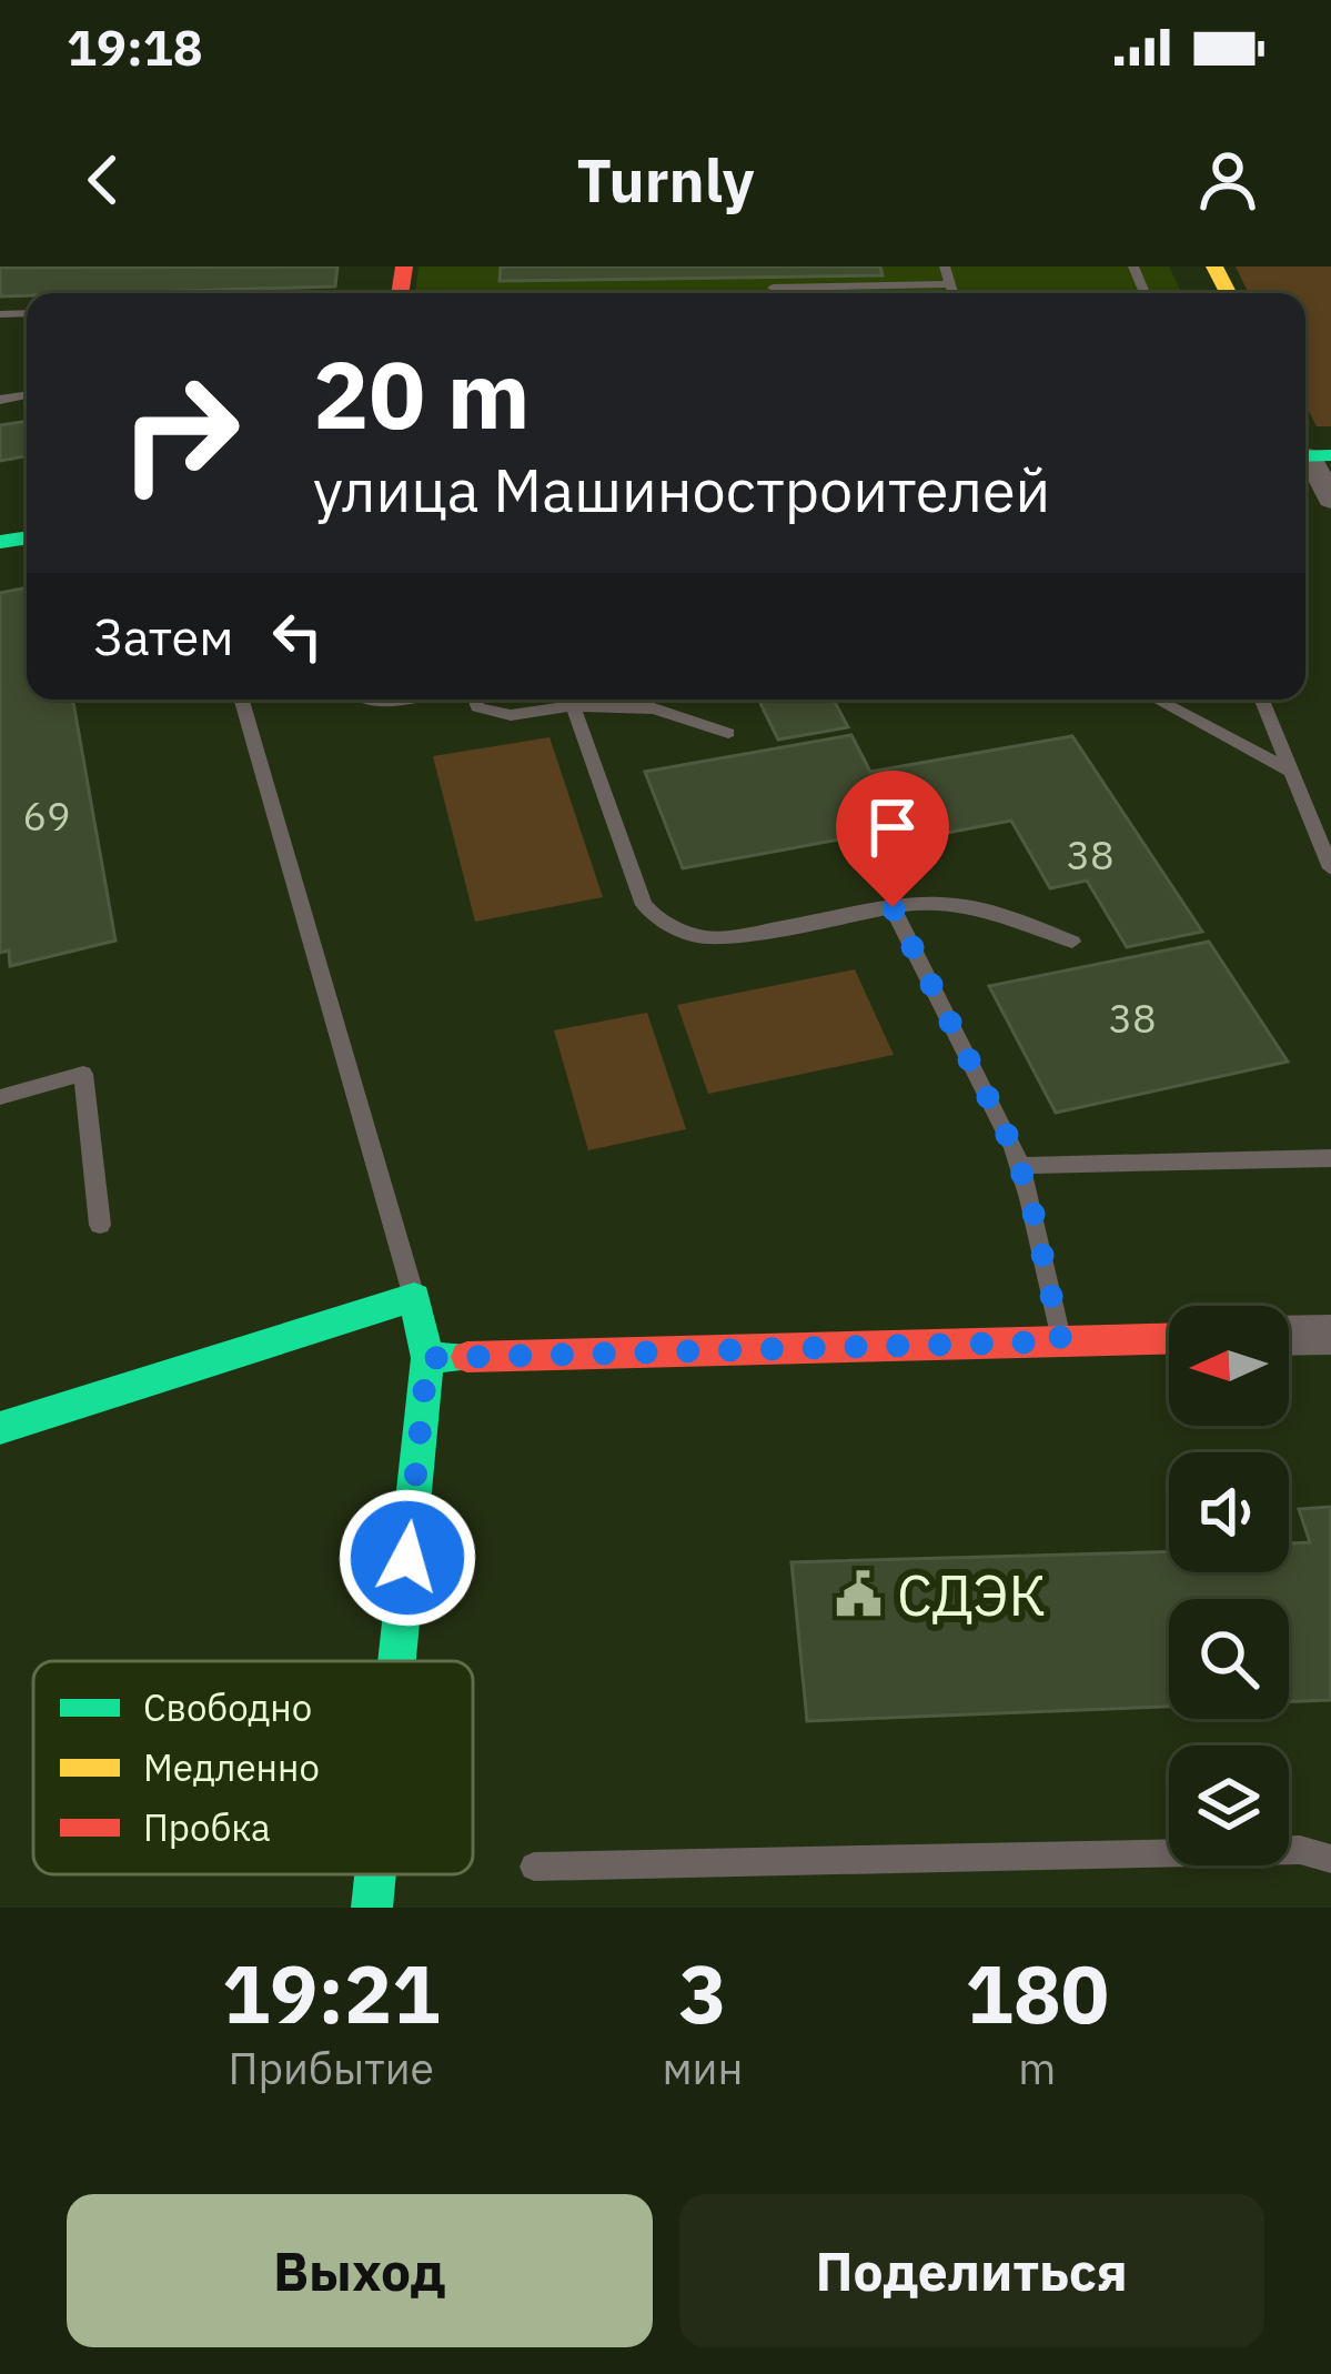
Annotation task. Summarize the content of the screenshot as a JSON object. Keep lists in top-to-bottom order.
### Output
{
  "places": {
    "public building": ["СДЭК"]
  },
  "house_numbers": ["69", "38", "38"],
  "legend": ["Свободно", "Медленно", "Пробка"],
  "north": "left",
  "page": {
    "status": "19:18",
    "header": "Turnly",
    "turn": ["20 m", "улица Машиностроителей"],
    "then": "Затем",
    "eta": [
      "19:21",
      "Прибытие",
      "3",
      "мин",
      "180",
      "m"
    ],
    "buttons": ["Выход", "Поделиться"]
  }
}
